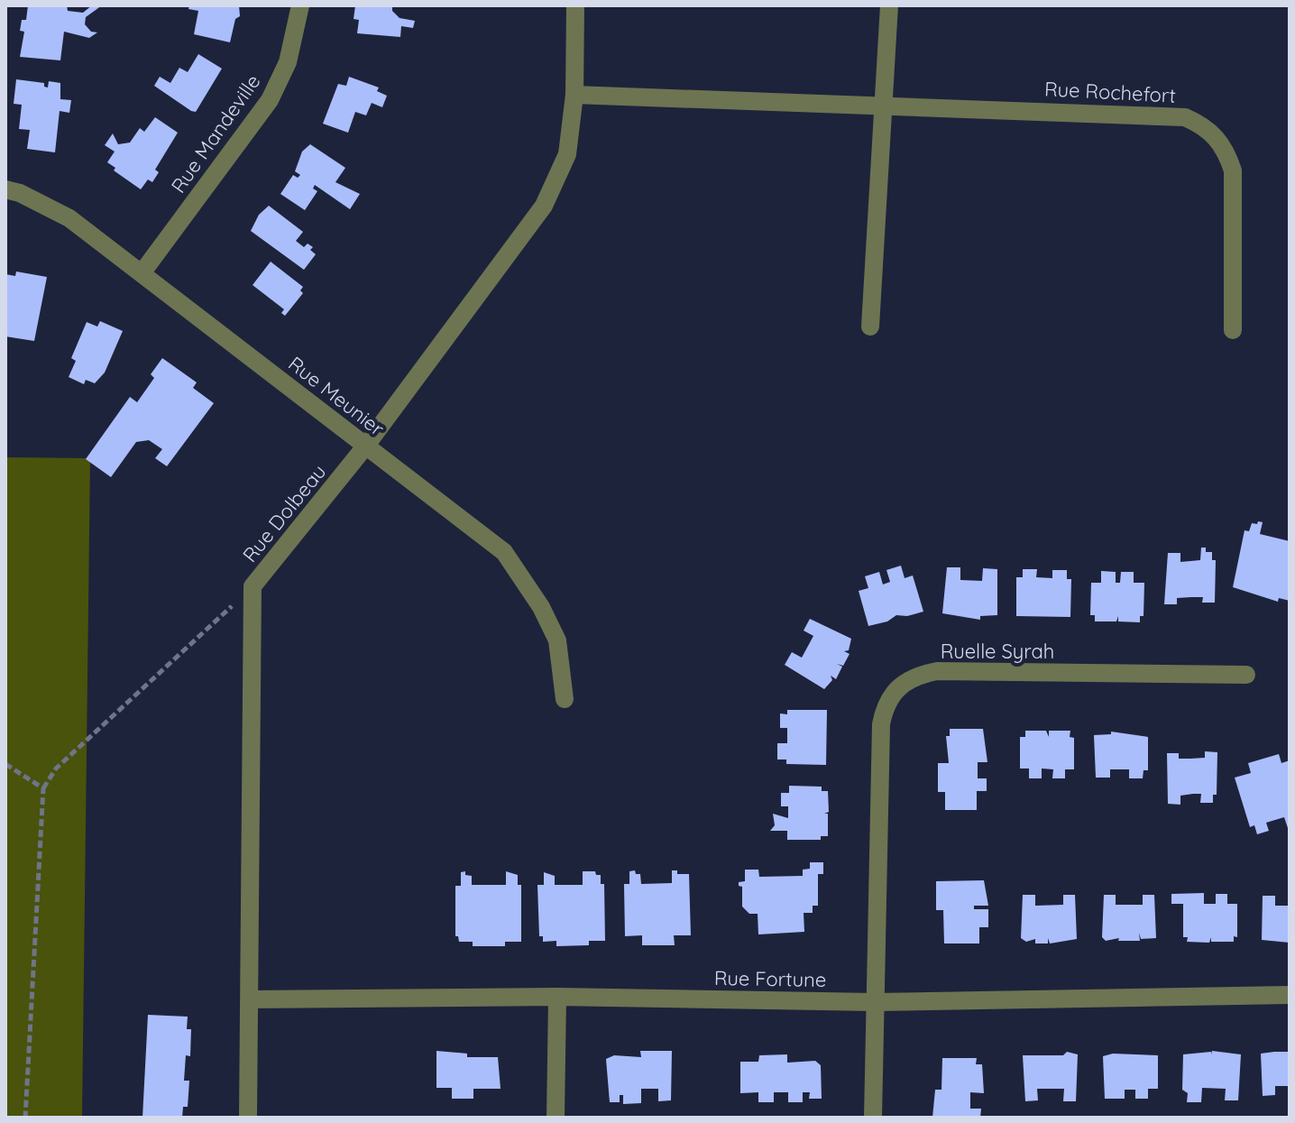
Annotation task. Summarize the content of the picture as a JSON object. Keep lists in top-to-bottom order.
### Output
{
  "streets": {
    "street": [
      "Rue Rochefort",
      "Rue Mandeville",
      "Rue Meunier",
      "Rue Dolbeau",
      "Ruelle Syrah",
      "Rue Fortune"
    ]
  },
  "crossings": [
    ["Rue Rochefort", "Rue Dolbeau"],
    ["Rue Mandeville", "Rue Meunier"],
    ["Rue Meunier", "Rue Dolbeau"],
    ["Rue Dolbeau", "Rue Fortune"],
    ["Ruelle Syrah", "Rue Fortune"]
  ]
}
